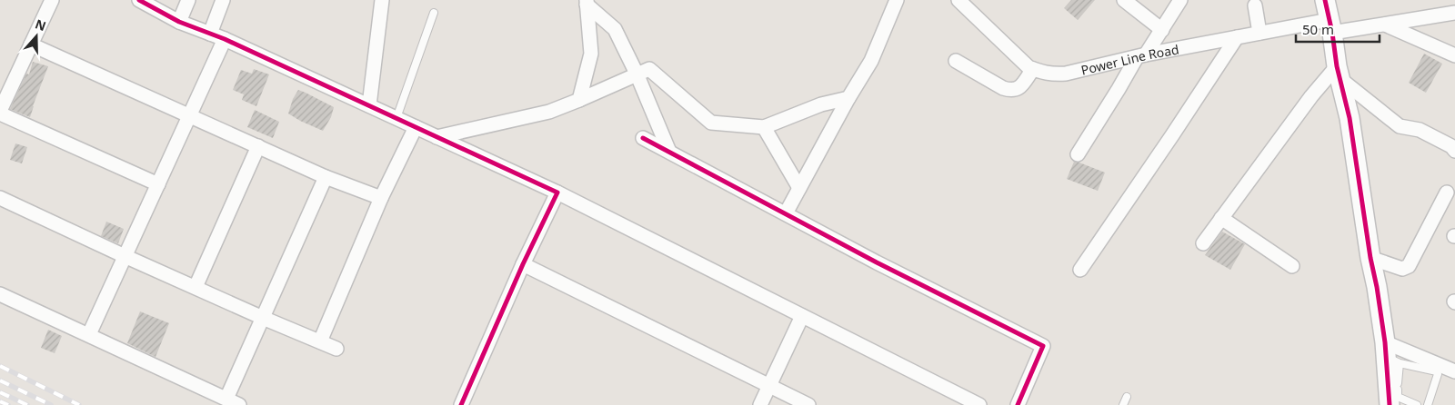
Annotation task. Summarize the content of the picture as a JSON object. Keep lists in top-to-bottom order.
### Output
{
  "streets": {
    "street": ["Power Line Road"]
  },
  "scale_bar": "50 m",
  "north": "top"
}
